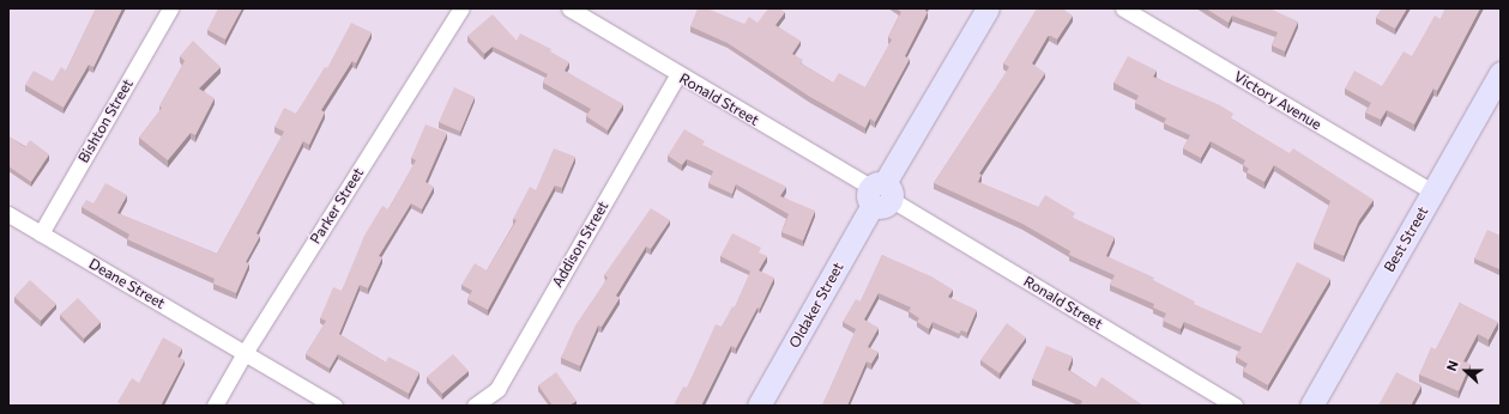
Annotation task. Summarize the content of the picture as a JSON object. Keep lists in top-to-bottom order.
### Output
{
  "streets": {
    "street": [
      "Ronald Street",
      "Victory Avenue",
      "Bishton Street",
      "Parker Street",
      "Best Street",
      "Addison Street",
      "Deane Street",
      "Oldaker Street"
    ]
  },
  "crossings": [
    ["Ronald Street", "Addison Street"],
    ["Ronald Street", "Oldaker Street"],
    ["Victory Avenue", "Best Street"],
    ["Bishton Street", "Deane Street"],
    ["Parker Street", "Deane Street"]
  ],
  "north": "left"
}
